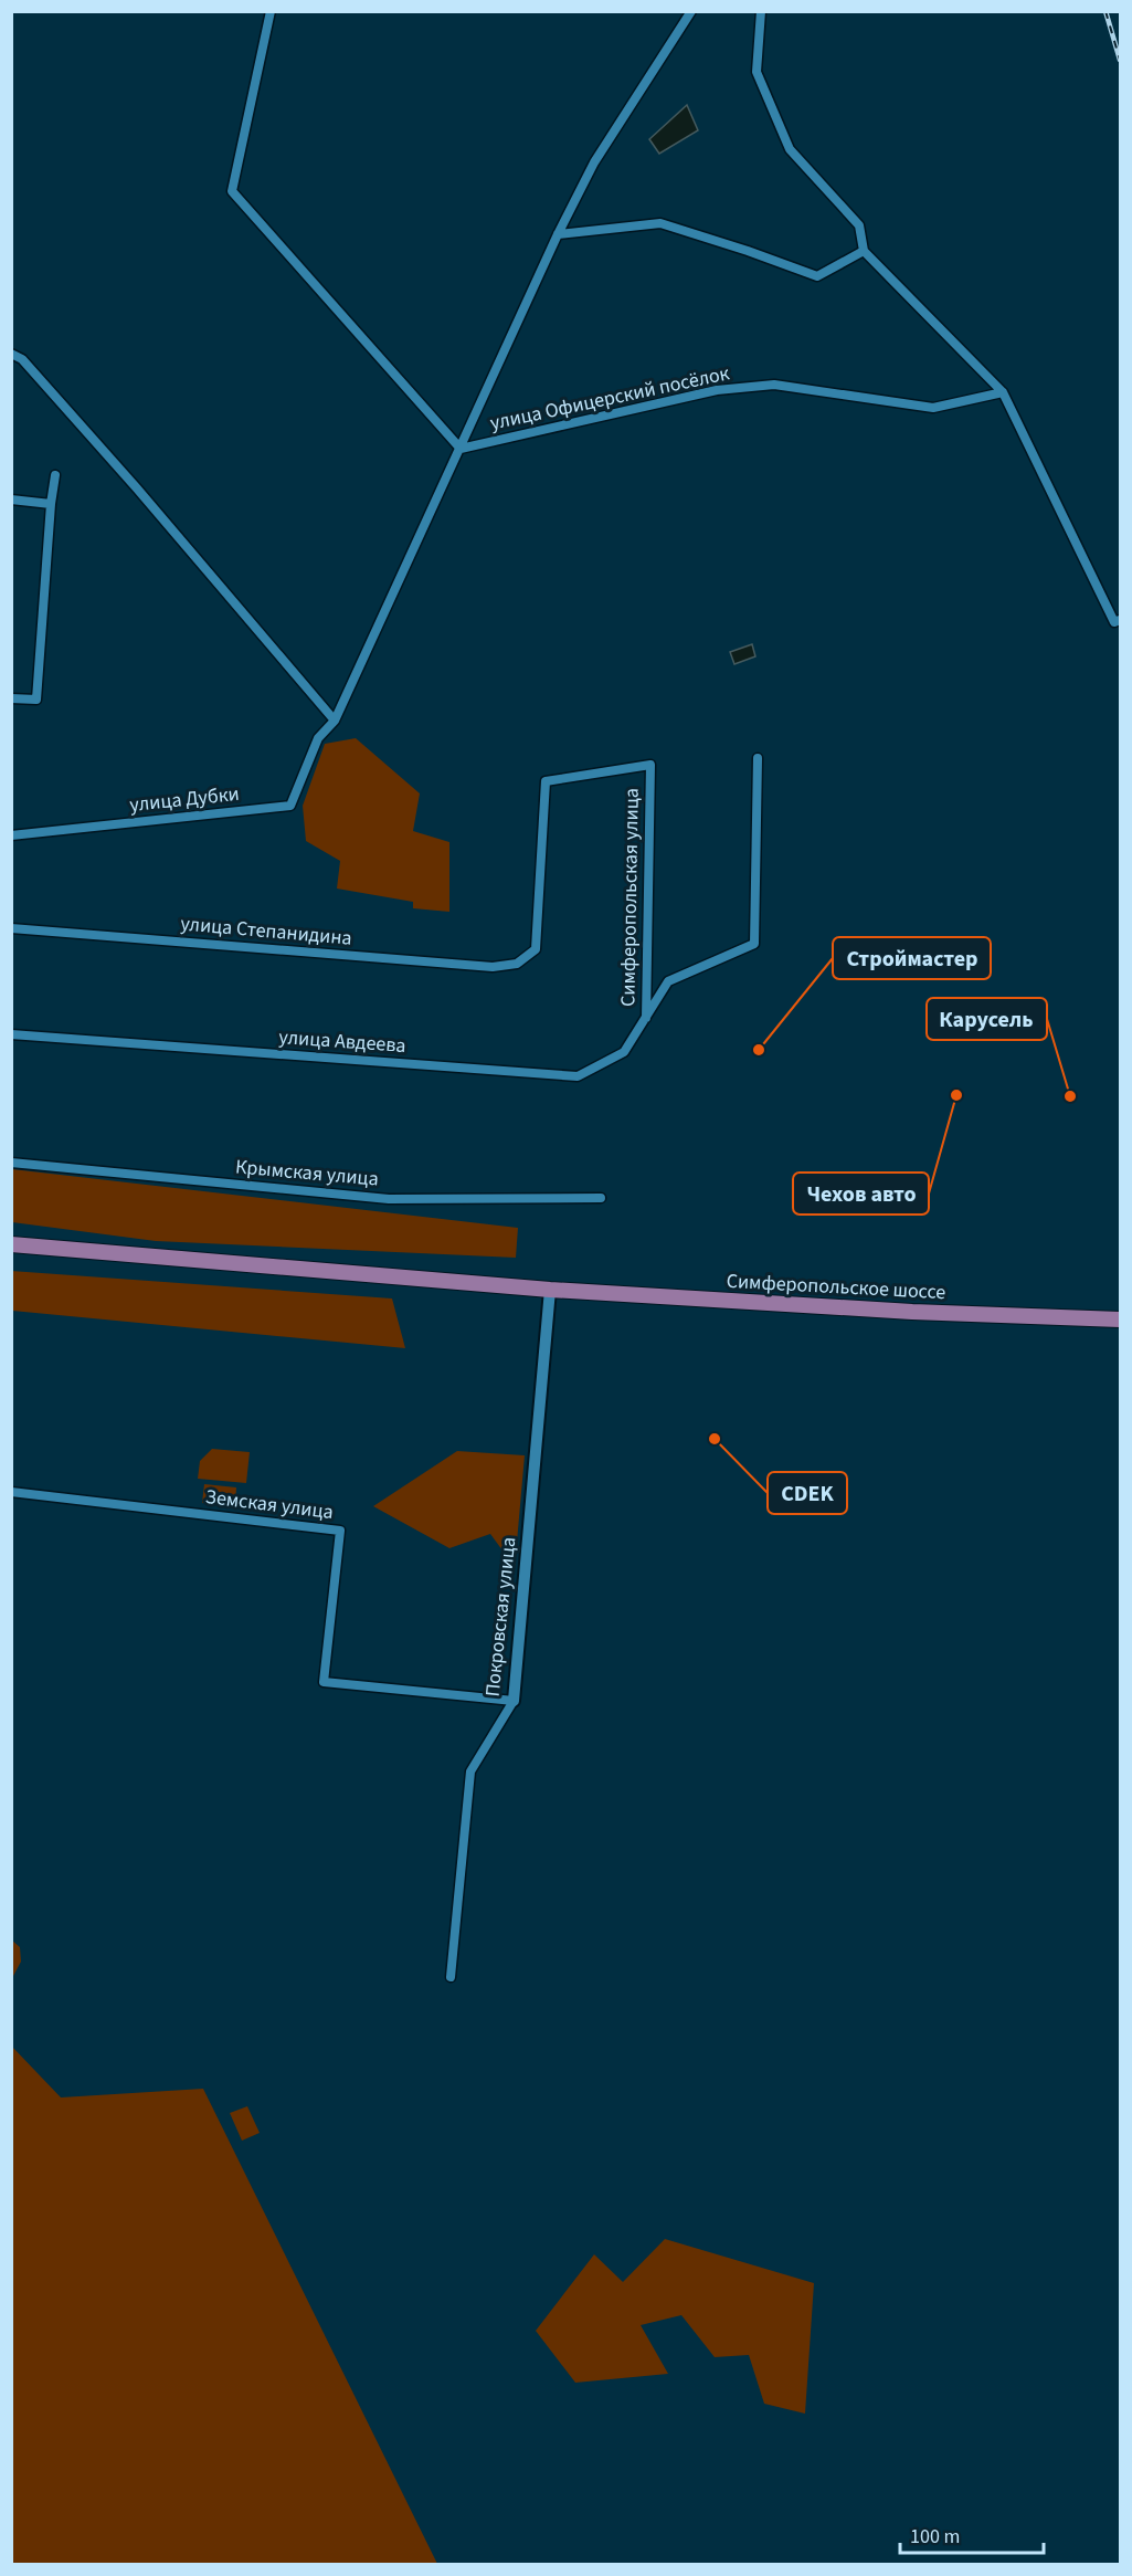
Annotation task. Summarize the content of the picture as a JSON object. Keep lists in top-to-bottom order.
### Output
{
  "streets": {
    "main road": ["Симферопольское шоссе"],
    "street": [
      "улица Офицерский посёлок",
      "улица Дубки",
      "Симферопольская улица",
      "улица Степанидина",
      "улица Авдеева",
      "Крымская улица",
      "Земская улица",
      "Покровская улица"
    ]
  },
  "crossings": [
    ["улица Офицерский посёлок", "улица Дубки"],
    ["Симферопольская улица", "улица Степанидина"],
    ["Симферопольская улица", "улица Авдеева"],
    ["Симферопольское шоссе", "Покровская улица"],
    ["Земская улица", "Покровская улица"]
  ],
  "places": [
    "Строймастер",
    "Чехов авто",
    "Карусель",
    "CDEK"
  ],
  "scale_bar": "100 m"
}
